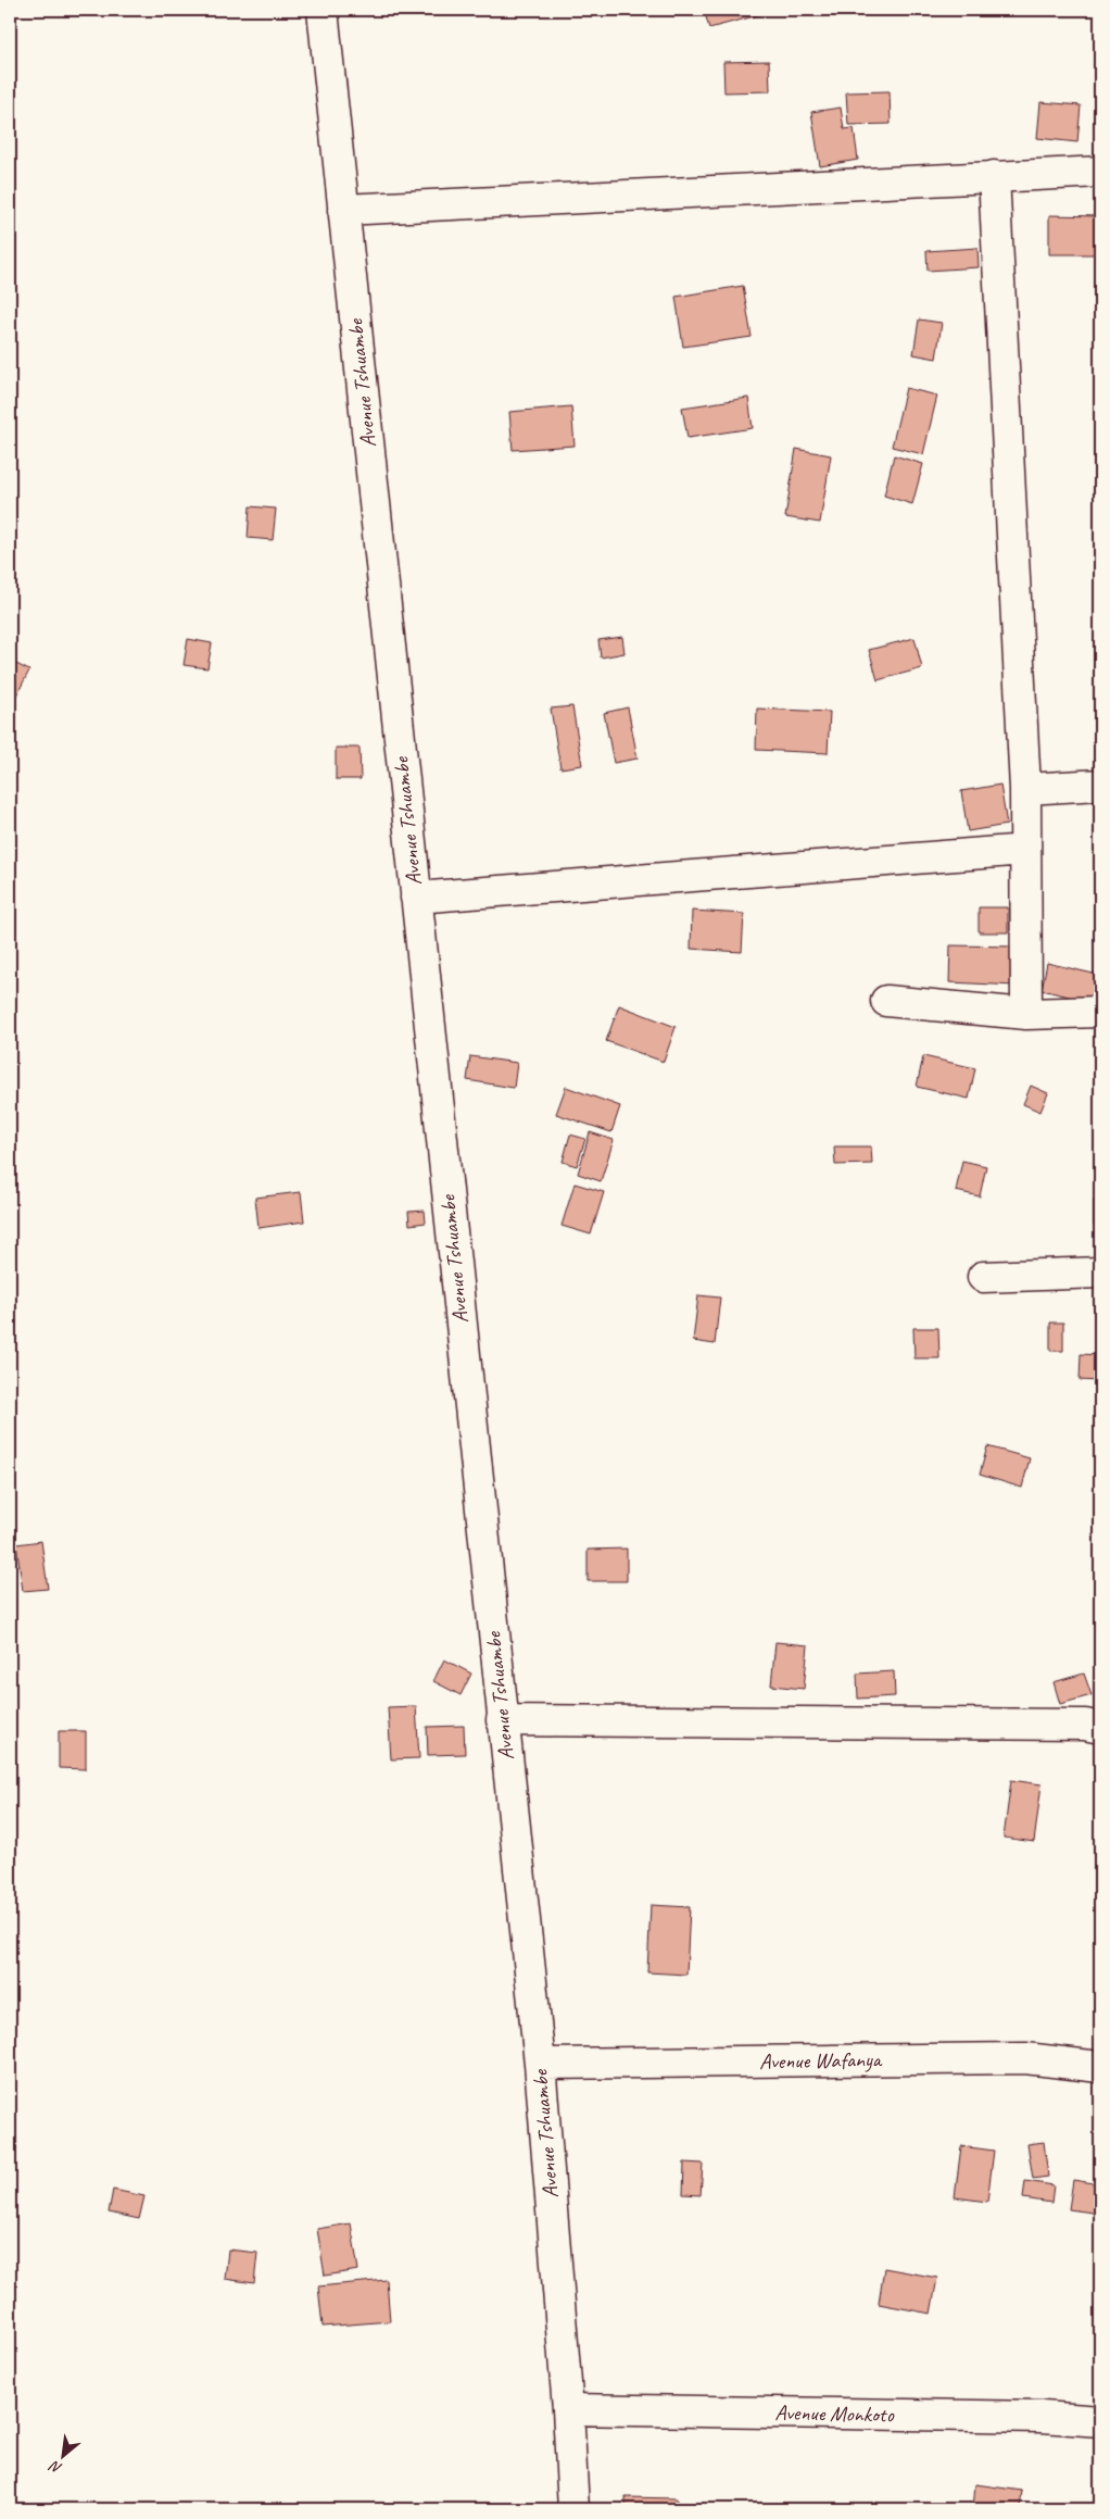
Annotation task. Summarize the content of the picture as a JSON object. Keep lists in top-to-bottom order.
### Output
{
  "streets": {
    "street": ["Avenue Tshuambe", "Avenue Wafanya", "Avenue Monkoto"]
  },
  "crossings": [
    ["Avenue Tshuambe", "Avenue Wafanya"],
    ["Avenue Tshuambe", "Avenue Monkoto"]
  ],
  "north": "bottom left"
}
